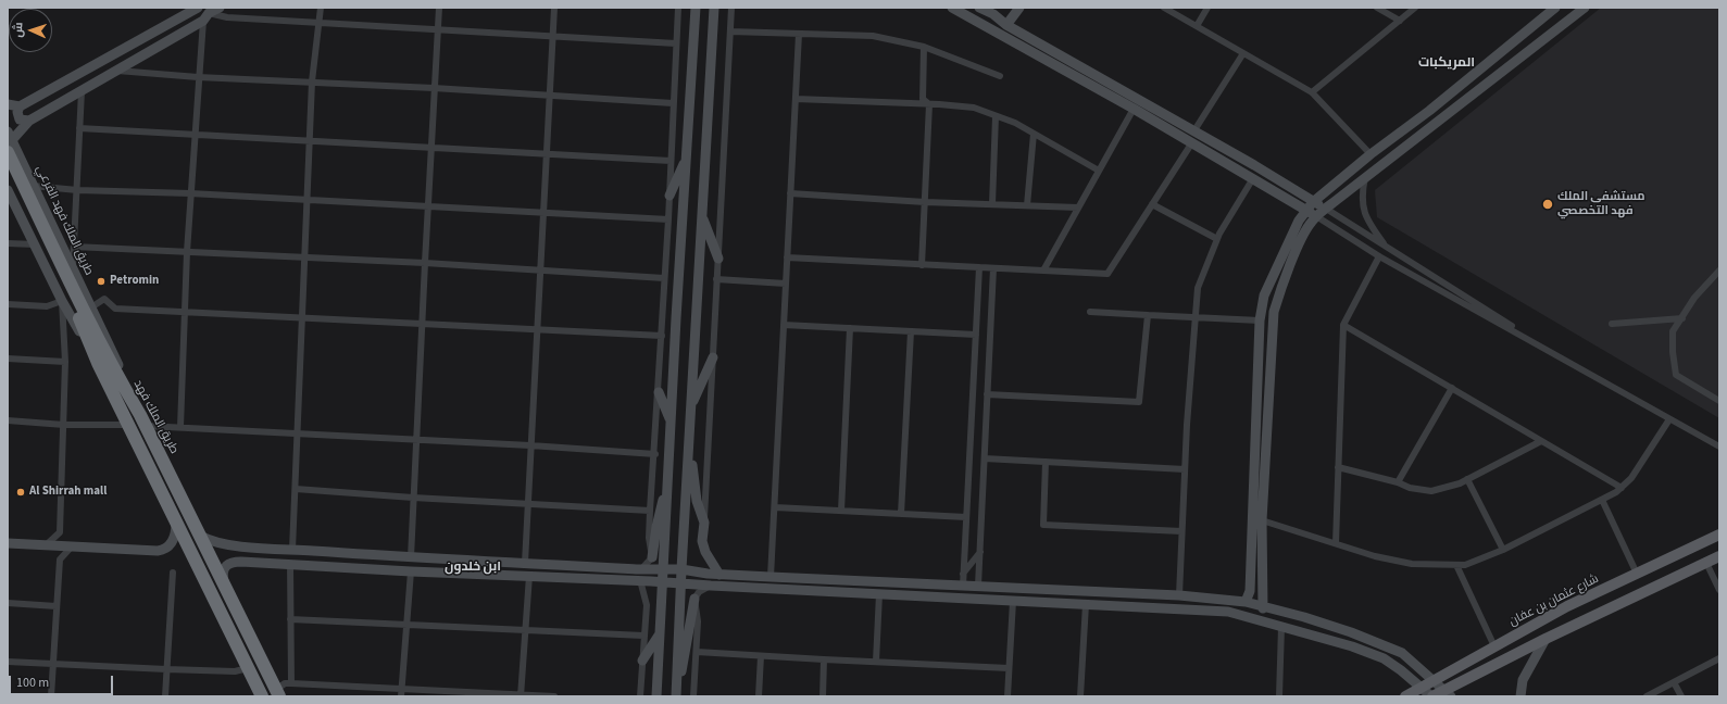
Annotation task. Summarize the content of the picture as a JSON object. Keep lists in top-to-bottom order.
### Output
{
  "streets": {
    "highway": ["طريق الملك فهد"],
    "main road": ["شارع عثمان بن عفان"],
    "street": ["طريق الملك فهد الفرعي"]
  },
  "crossings": [
    ["طريق الملك فهد الفرعي", "طريق الملك فهد"]
  ],
  "districts": ["المريكبات", "ابن خلدون"],
  "places": ["مستشفى الملك فهد التخصصي", "Petromin", "Al Shirrah mall"],
  "scale_bar": "100 m",
  "north": "left"
}
